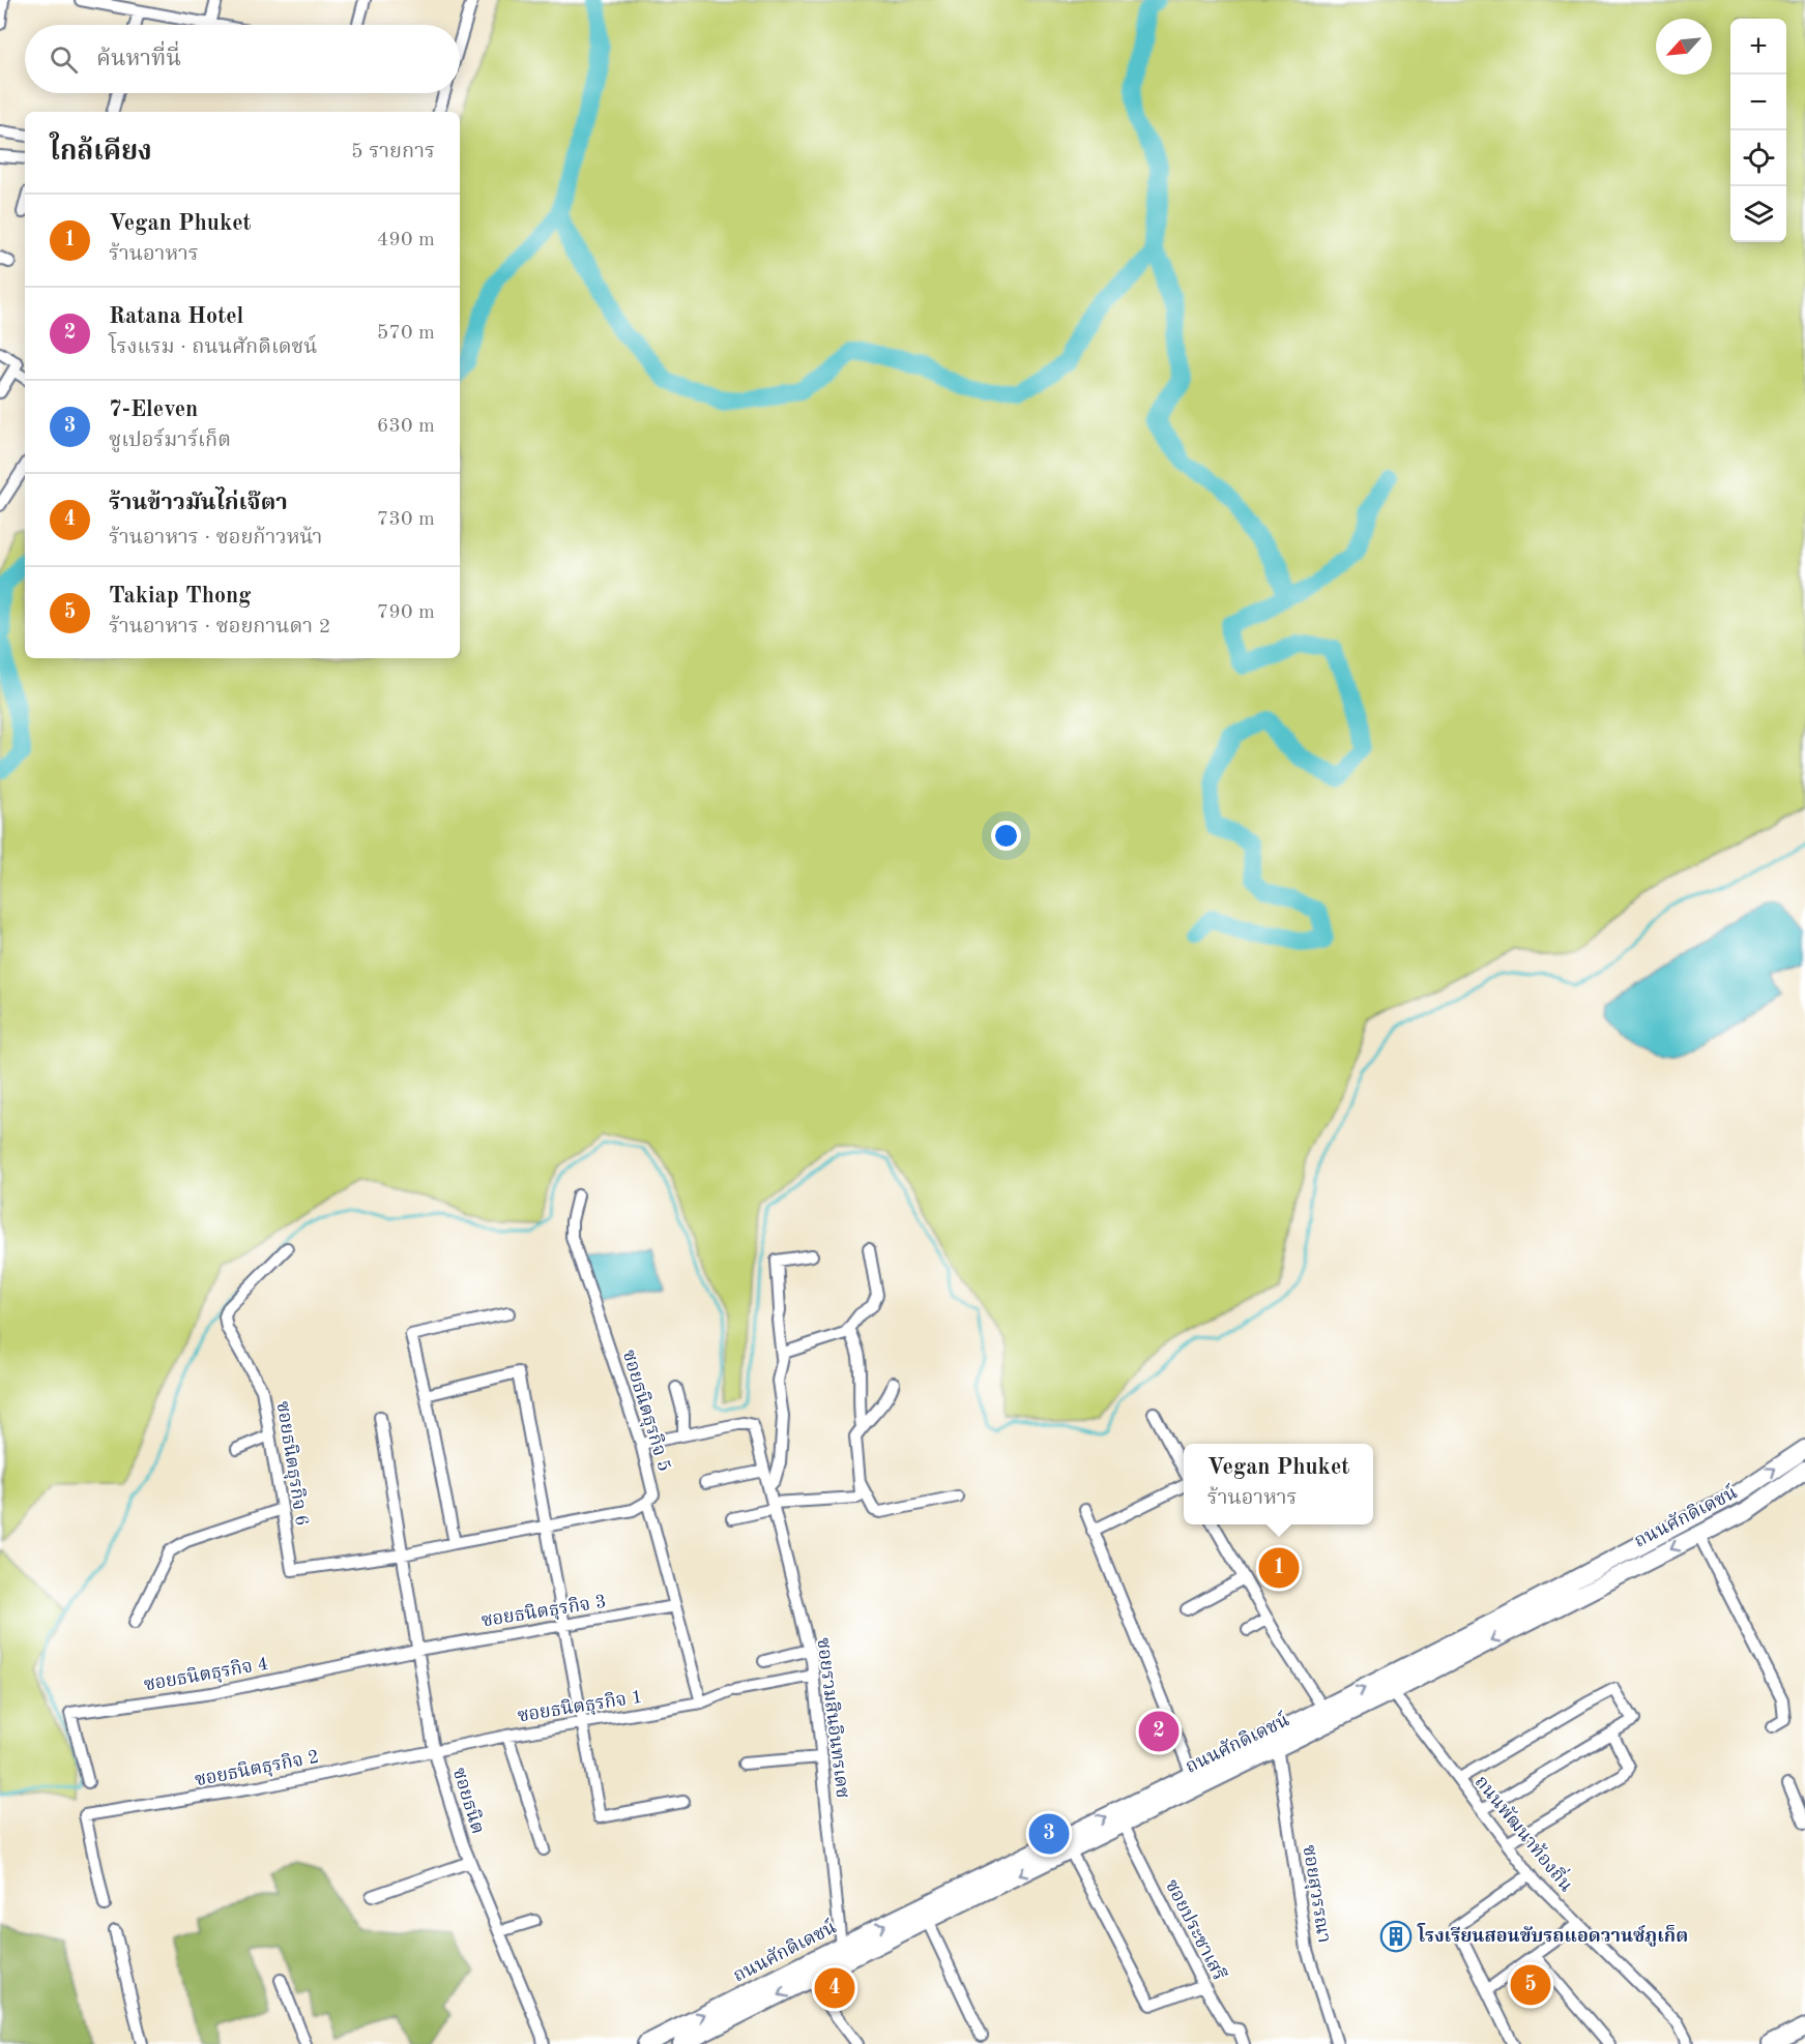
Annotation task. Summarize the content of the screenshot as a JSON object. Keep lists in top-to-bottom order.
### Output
{
  "streets": {
    "main road": ["ถนนศักดิเดชน์"],
    "street": [
      "ซอยธนิตธุรกิจ 5",
      "ซอยธนิตธุรกิจ 6",
      "ซอยธนิตธุรกิจ 3",
      "ซอยธนิตธุรกิจ 4",
      "ซอยธนิตธุรกิจ 1",
      "ซอยรวมสินอินทรเดช",
      "ซอยธนิตธุรกิจ 2",
      "ซอยธนิต",
      "ถนนพัฒนาท้องถิ่น",
      "ซอยสุวรรณา",
      "ซอยประชาเสรี"
    ]
  },
  "crossings": [
    ["ซอยธนิตธุรกิจ 6", "ซอยธนิต"],
    ["ถนนศักดิเดชน์", "ซอยรวมสินอินทรเดช"],
    ["ถนนศักดิเดชน์", "ถนนพัฒนาท้องถิ่น"],
    ["ถนนศักดิเดชน์", "ซอยสุวรรณา"],
    ["ถนนศักดิเดชน์", "ซอยประชาเสรี"],
    ["ซอยธนิตธุรกิจ 3", "ซอยธนิตธุรกิจ 4"],
    ["ซอยธนิตธุรกิจ 3", "ซอยธนิต"],
    ["ซอยธนิตธุรกิจ 4", "ซอยธนิต"],
    ["ซอยธนิตธุรกิจ 1", "ซอยรวมสินอินทรเดช"],
    ["ซอยธนิตธุรกิจ 1", "ซอยธนิตธุรกิจ 2"],
    ["ซอยธนิตธุรกิจ 1", "ซอยธนิต"],
    ["ซอยธนิตธุรกิจ 2", "ซอยธนิต"]
  ],
  "places": {
    "building": ["โรงเรียนสอนขับรถแอดวานซ์ภูเก็ต"]
  },
  "north": "bottom left",
  "page": {
    "map_buttons": ["+", "−"],
    "search": "ค้นหาที่นี่",
    "heading": ["ใกล้เคียง", "5 รายการ"],
    "list": [
      {
        "mark": "1",
        "name": "Vegan Phuket",
        "note": "ร้านอาหาร",
        "value": "490 m"
      },
      {
        "mark": "2",
        "name": "Ratana Hotel",
        "note": "โรงแรม · ถนนศักดิเดชน์",
        "value": "570 m"
      },
      {
        "mark": "3",
        "name": "7-Eleven",
        "note": "ซูเปอร์มาร์เก็ต",
        "value": "630 m"
      },
      {
        "mark": "4",
        "name": "ร้านข้าวมันไก่เจ๊ตา",
        "note": "ร้านอาหาร · ซอยก้าวหน้า",
        "value": "730 m"
      },
      {
        "mark": "5",
        "name": "Takiap Thong",
        "note": "ร้านอาหาร · ซอยกานดา 2",
        "value": "790 m"
      }
    ],
    "popup": ["Vegan Phuket", "ร้านอาหาร"],
    "pins": [
      "1",
      "2",
      "3",
      "5",
      "4"
    ]
  }
}
